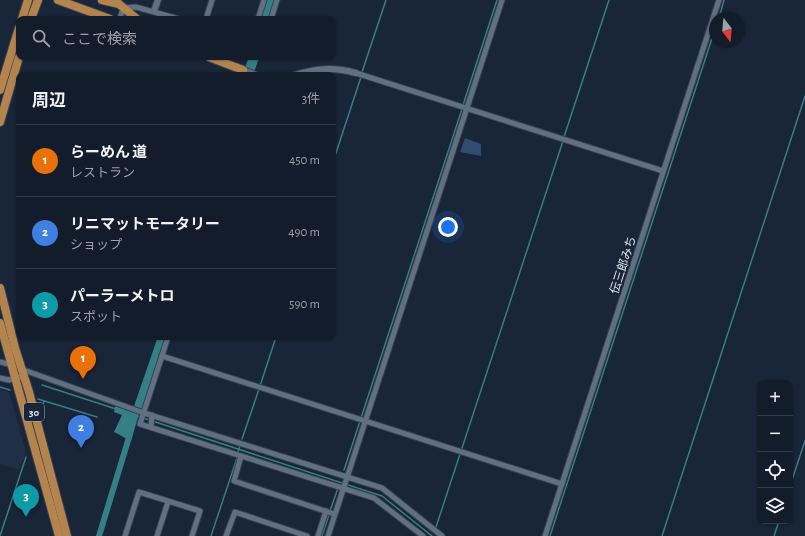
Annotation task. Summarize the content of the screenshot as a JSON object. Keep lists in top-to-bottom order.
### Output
{
  "streets": {
    "highway": ["30"],
    "street": ["伝三郎みち"]
  },
  "north": "bottom",
  "page": {
    "search": "ここで検索",
    "heading": ["周辺", "3件"],
    "list": [
      {
        "mark": "1",
        "name": "らーめん 道",
        "note": "レストラン",
        "value": "450 m"
      },
      {
        "mark": "2",
        "name": "リニマットモータリー",
        "note": "ショップ",
        "value": "490 m"
      },
      {
        "mark": "3",
        "name": "パーラーメトロ",
        "note": "スポット",
        "value": "590 m"
      }
    ],
    "pins": ["1", "2", "3"],
    "map_buttons": ["+", "−"]
  }
}
